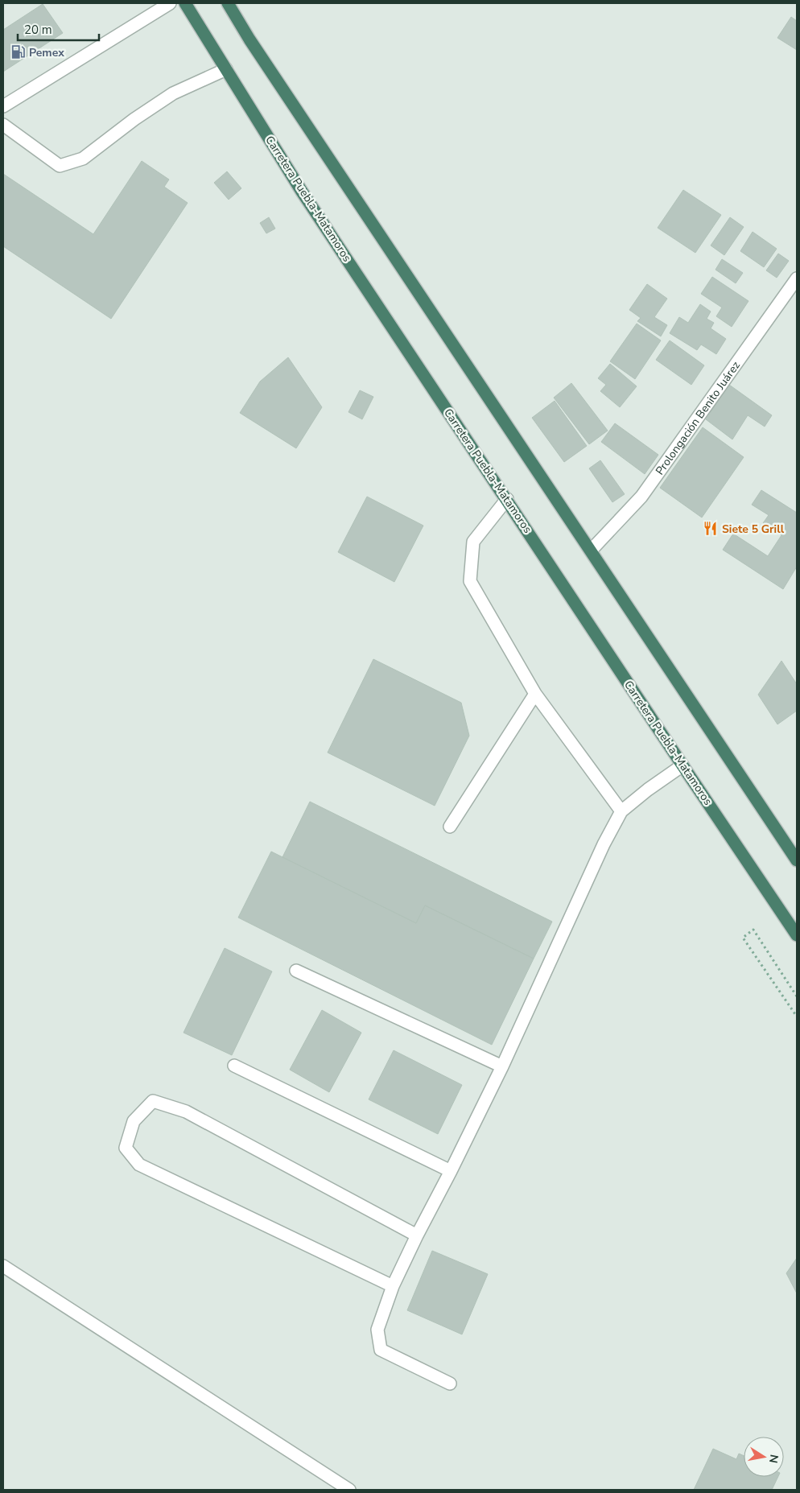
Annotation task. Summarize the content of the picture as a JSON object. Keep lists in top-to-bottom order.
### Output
{
  "streets": {
    "highway": ["Carretera Puebla-Matamoros"],
    "street": ["Prolongación Benito Juárez"]
  },
  "places": {
    "fuel station": ["Pemex"],
    "restaurant": ["Siete 5 Grill"]
  },
  "scale_bar": "20 m",
  "north": "right"
}
